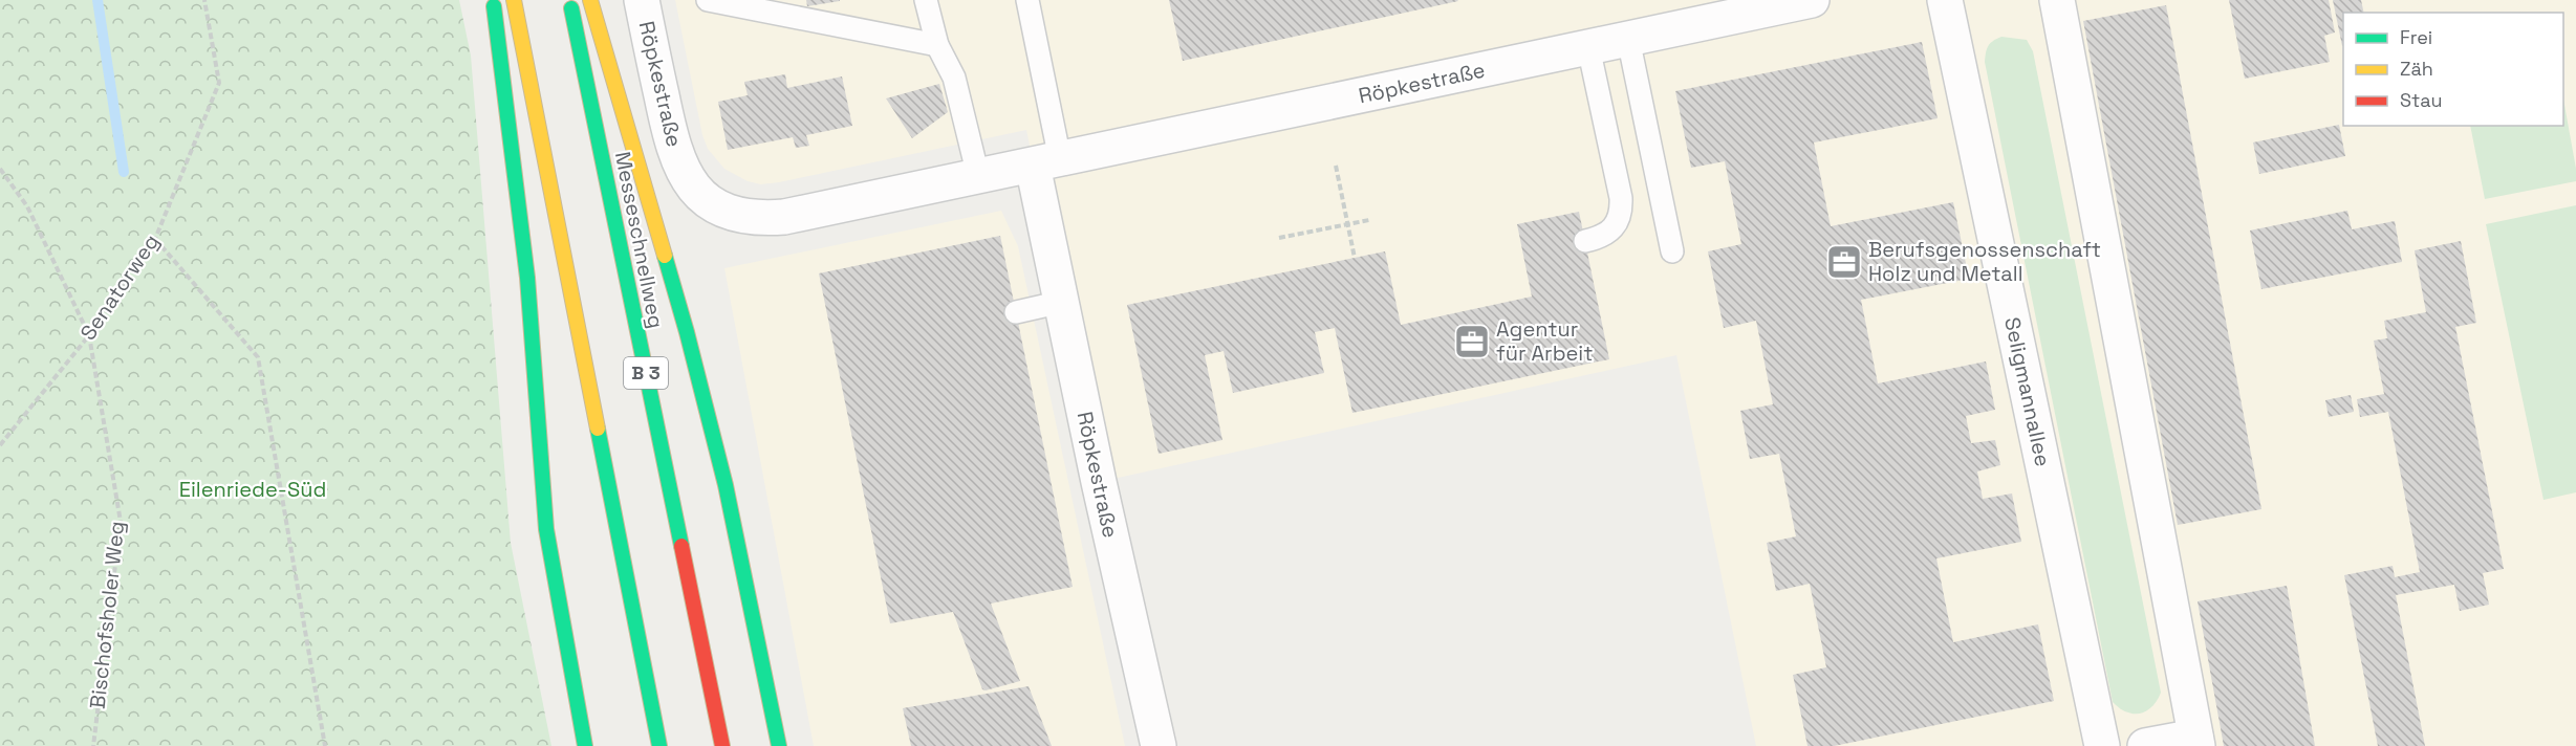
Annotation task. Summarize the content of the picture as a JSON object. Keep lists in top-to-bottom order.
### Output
{
  "streets": {
    "highway": ["Messeschnellweg", "B 3"],
    "street": ["Röpkestraße", "Seligmannallee"],
    "path": ["Senatorweg", "Bischofsholer Weg"]
  },
  "crossings": [
    ["Senatorweg", "Bischofsholer Weg"]
  ],
  "parks": ["Eilenriede-Süd"],
  "places": {
    "office": ["Berufsgenossenschaft Holz und Metall", "Agentur für Arbeit"]
  },
  "legend": ["Frei", "Zäh", "Stau"]
}
